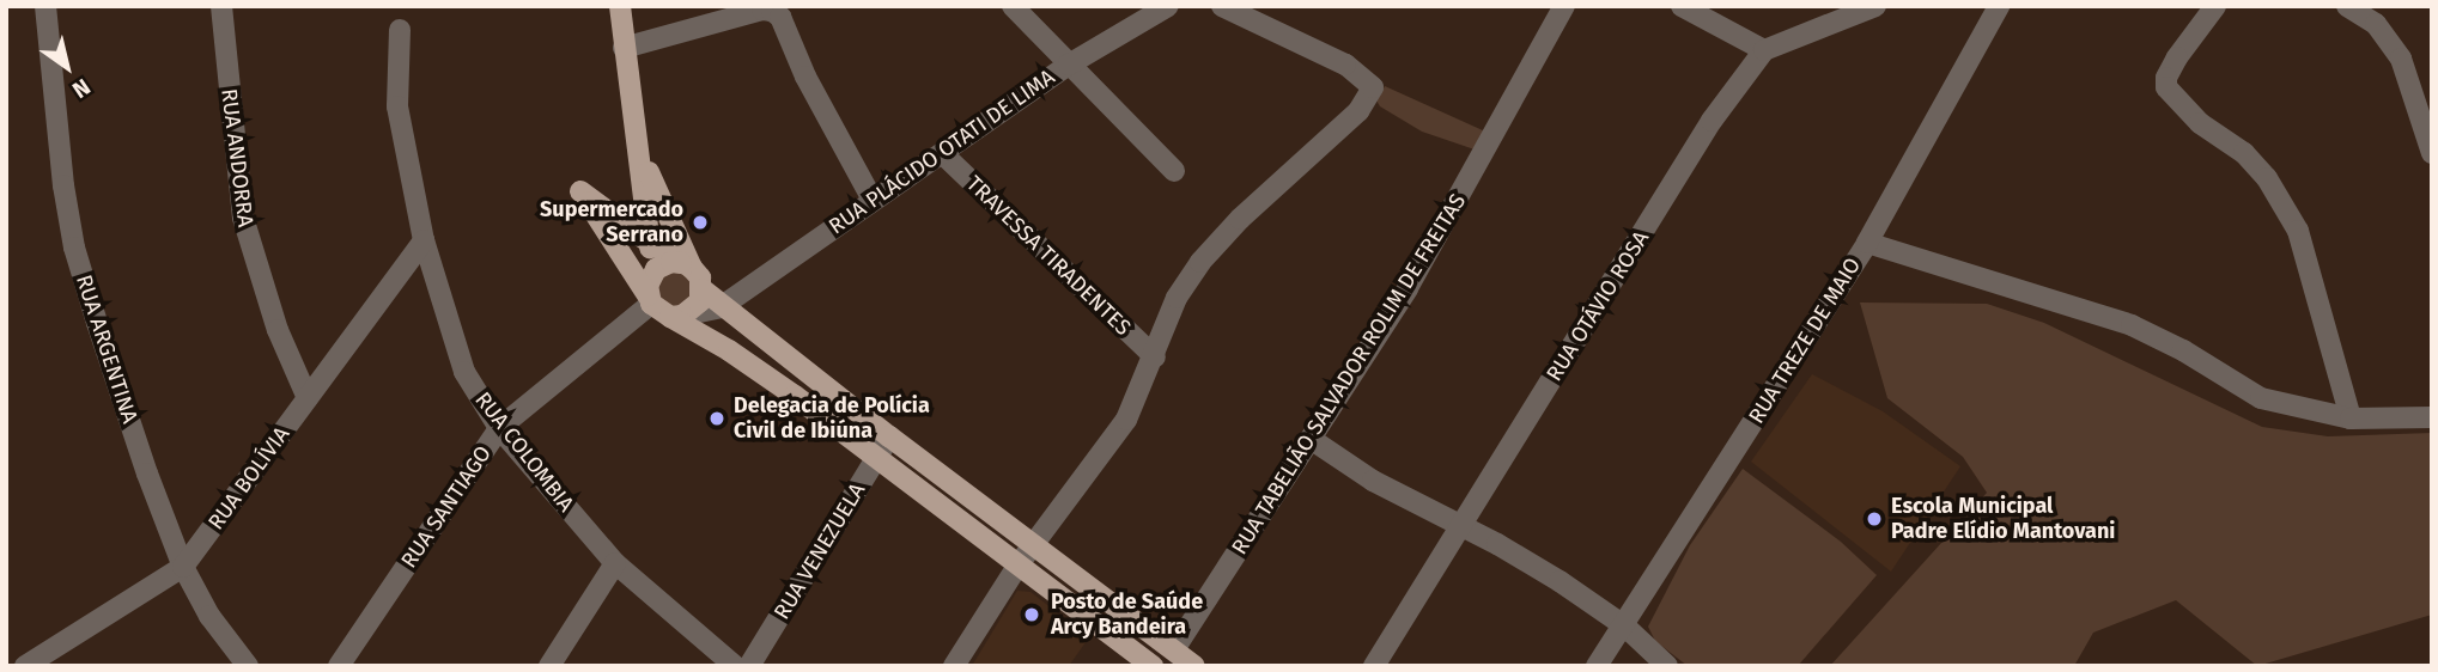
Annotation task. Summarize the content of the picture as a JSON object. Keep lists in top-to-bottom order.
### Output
{
  "streets": {
    "street": [
      "RUA PLÁCIDO OTATI DE LIMA",
      "RUA ANDORRA",
      "TRAVESSA TIRADENTES",
      "RUA OTÁVIO ROSA",
      "RUA TREZE DE MAIO",
      "RUA ARGENTINA",
      "RUA TABELIÃO SALVADOR ROLIM DE FREITAS",
      "RUA COLOMBIA",
      "RUA BOLÍVIA",
      "RUA SANTIAGO",
      "RUA VENEZUELA"
    ]
  },
  "crossings": [
    ["RUA PLÁCIDO OTATI DE LIMA", "TRAVESSA TIRADENTES"],
    ["RUA ANDORRA", "RUA BOLÍVIA"],
    ["RUA ARGENTINA", "RUA BOLÍVIA"],
    ["RUA COLOMBIA", "RUA BOLÍVIA"],
    ["RUA COLOMBIA", "RUA SANTIAGO"]
  ],
  "places": [
    "Supermercado Serrano",
    "Delegacia de Polícia Civil de Ibiúna",
    "Escola Municipal Padre Elídio Mantovani",
    "Posto de Saúde Arcy Bandeira"
  ],
  "north": "bottom right"
}
